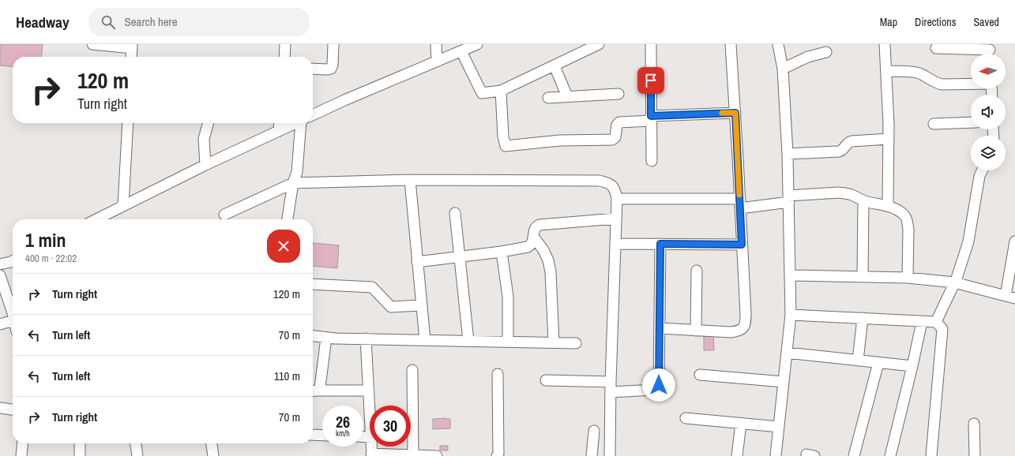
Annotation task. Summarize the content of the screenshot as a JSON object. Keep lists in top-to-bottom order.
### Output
{
  "north": "left",
  "page": {
    "header": "Headway",
    "search": "Search here",
    "nav": ["Map", "Directions", "Saved"],
    "turn": ["120 m", "Turn right"],
    "heading": ["1 min", "400 m · 22:02"],
    "list": [
      {
        "name": "Turn right",
        "value": "120 m"
      },
      {
        "name": "Turn left",
        "value": "70 m"
      },
      {
        "name": "Turn left",
        "value": "110 m"
      },
      {
        "name": "Turn right",
        "value": "70 m"
      }
    ],
    "speed": "26 km/h",
    "limit": "30"
  }
}
